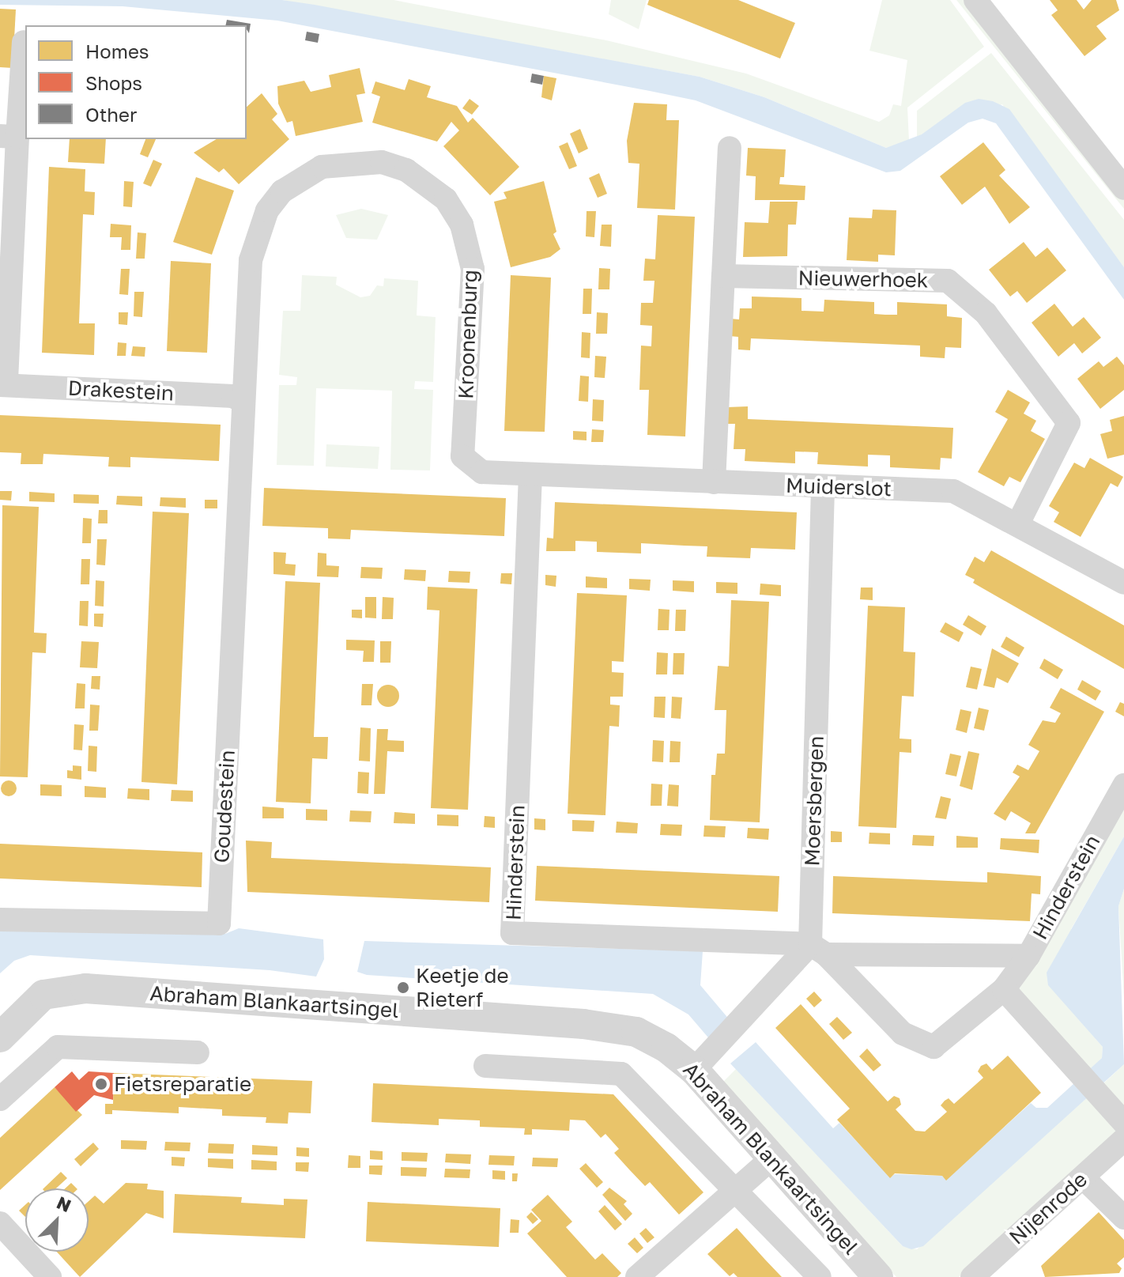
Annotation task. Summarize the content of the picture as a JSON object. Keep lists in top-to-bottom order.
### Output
{
  "streets": {
    "street": [
      "Nieuwerhoek",
      "Kroonenburg",
      "Drakestein",
      "Muiderslot",
      "Moersbergen",
      "Goudestein",
      "Hinderstein",
      "Abraham Blankaartsingel",
      "Nijenrode"
    ]
  },
  "crossings": [
    ["Nieuwerhoek", "Muiderslot"],
    ["Kroonenburg", "Drakestein"],
    ["Kroonenburg", "Muiderslot"],
    ["Kroonenburg", "Goudestein"],
    ["Kroonenburg", "Hinderstein"],
    ["Muiderslot", "Moersbergen"],
    ["Muiderslot", "Hinderstein"],
    ["Moersbergen", "Hinderstein"]
  ],
  "places": ["Keetje de Rieterf", "Fietsreparatie"],
  "legend": ["Homes", "Shops", "Other"],
  "north": "top right"
}
